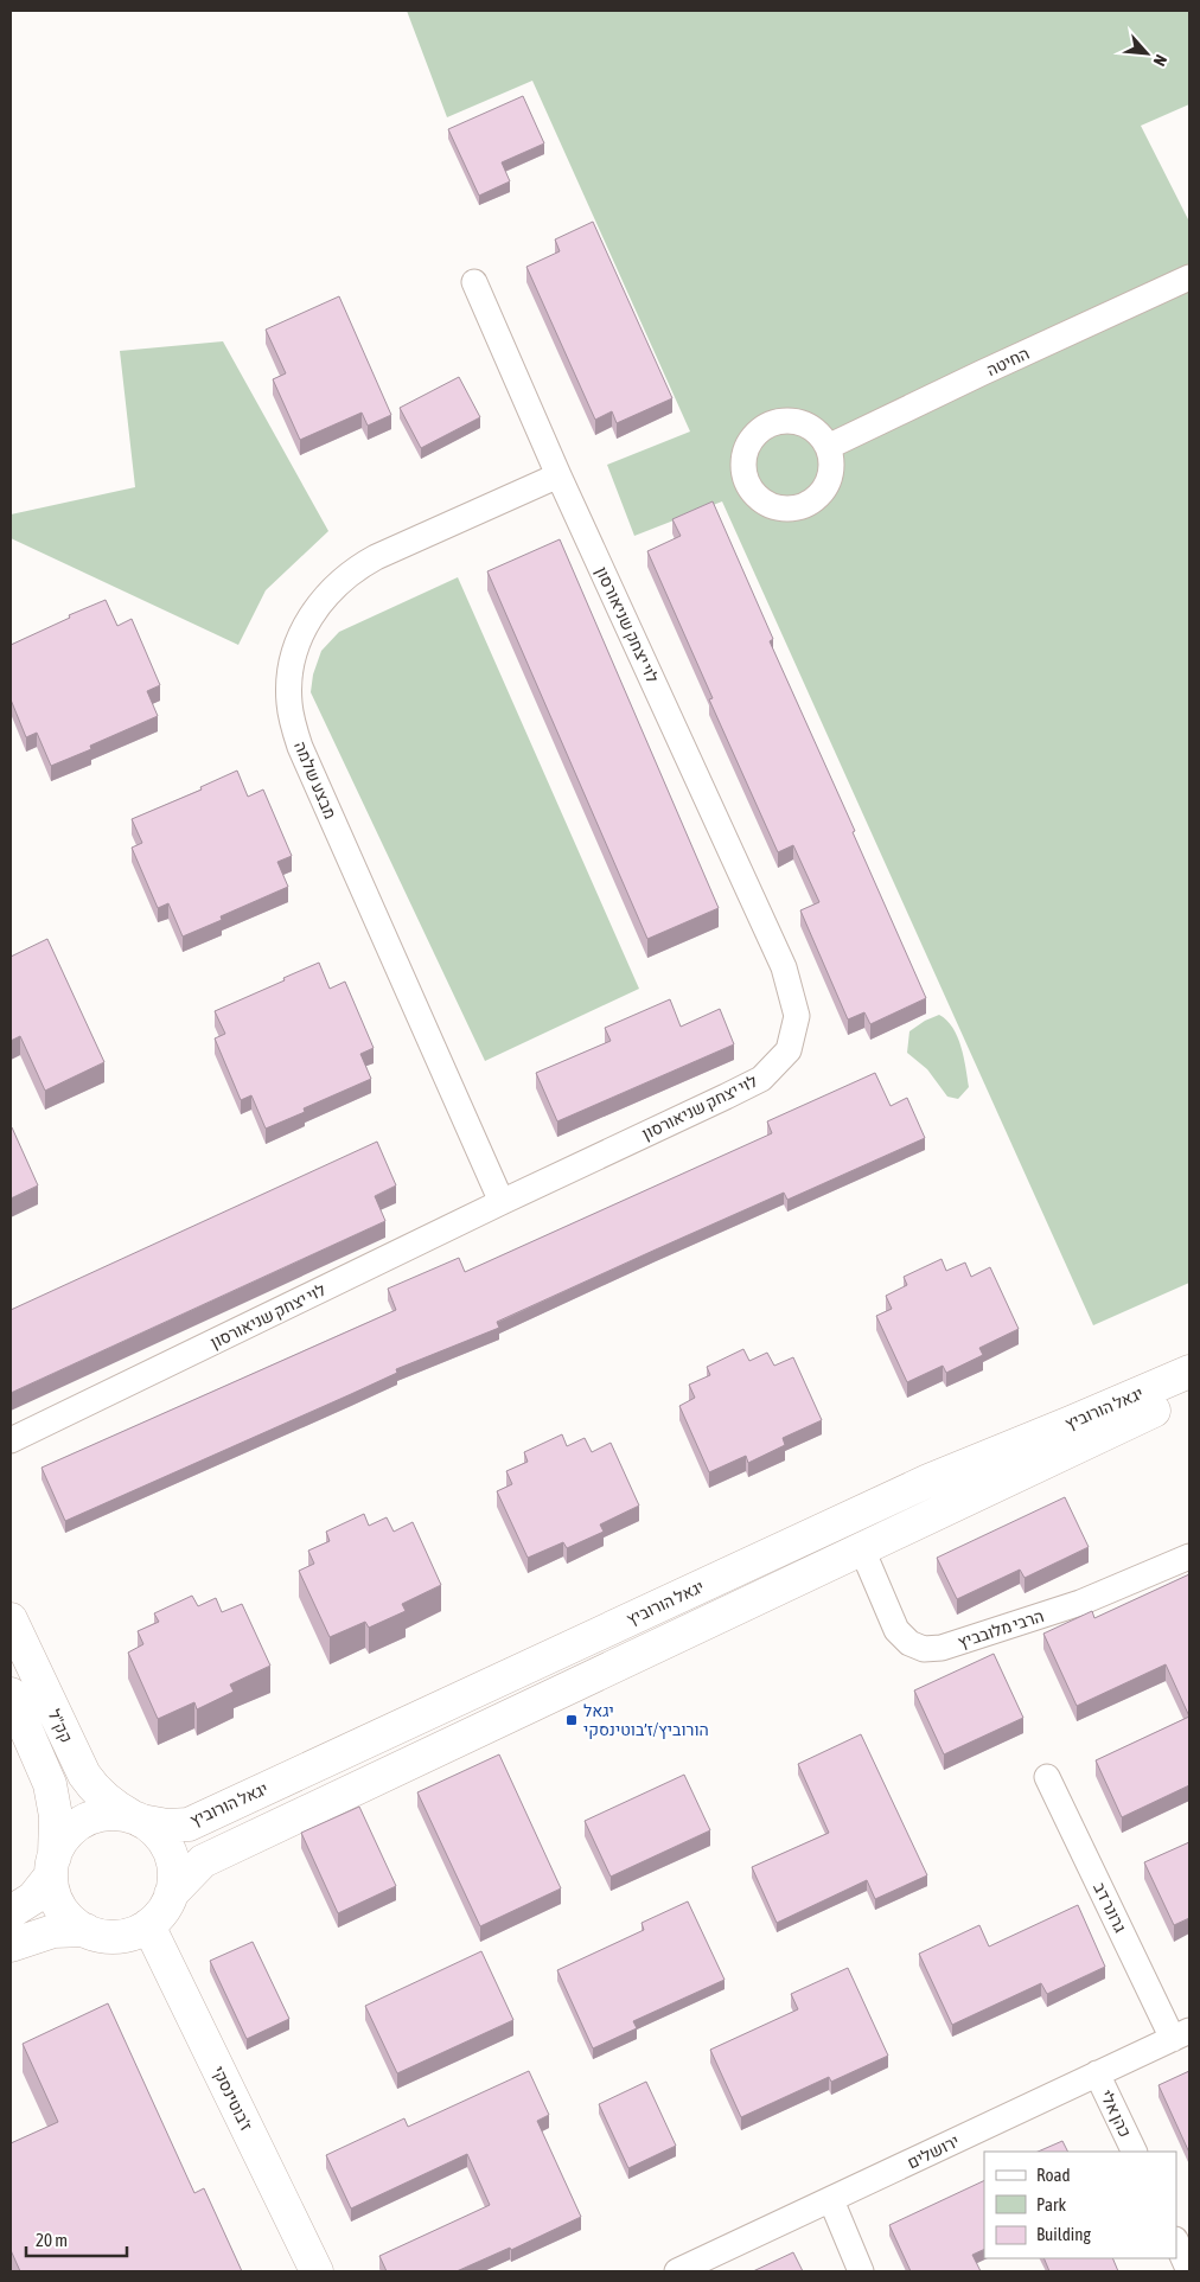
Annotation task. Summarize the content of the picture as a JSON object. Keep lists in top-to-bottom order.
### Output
{
  "streets": {
    "main road": ["יגאל הורוביץ", "קק\"ל", "ז'בוטינסקי"],
    "street": [
      "החיטה",
      "לוי יצחק שניאורסון",
      "מבצע שלמה",
      "הרבי מלובביץ",
      "גרונר דב",
      "כהן אלי",
      "ירושלים"
    ]
  },
  "crossings": [
    ["לוי יצחק שניאורסון", "מבצע שלמה"],
    ["יגאל הורוביץ", "הרבי מלובביץ"],
    ["יגאל הורוביץ", "קק\"ל"],
    ["יגאל הורוביץ", "ז'בוטינסקי"],
    ["קק\"ל", "ז'בוטינסקי"],
    ["גרונר דב", "ירושלים"],
    ["כהן אלי", "ירושלים"]
  ],
  "places": {
    "transit": ["יגאל הורוביץ/ז׳בוטינסקי"]
  },
  "legend": ["Road", "Park", "Building"],
  "scale_bar": "20 m",
  "north": "bottom right"
}
